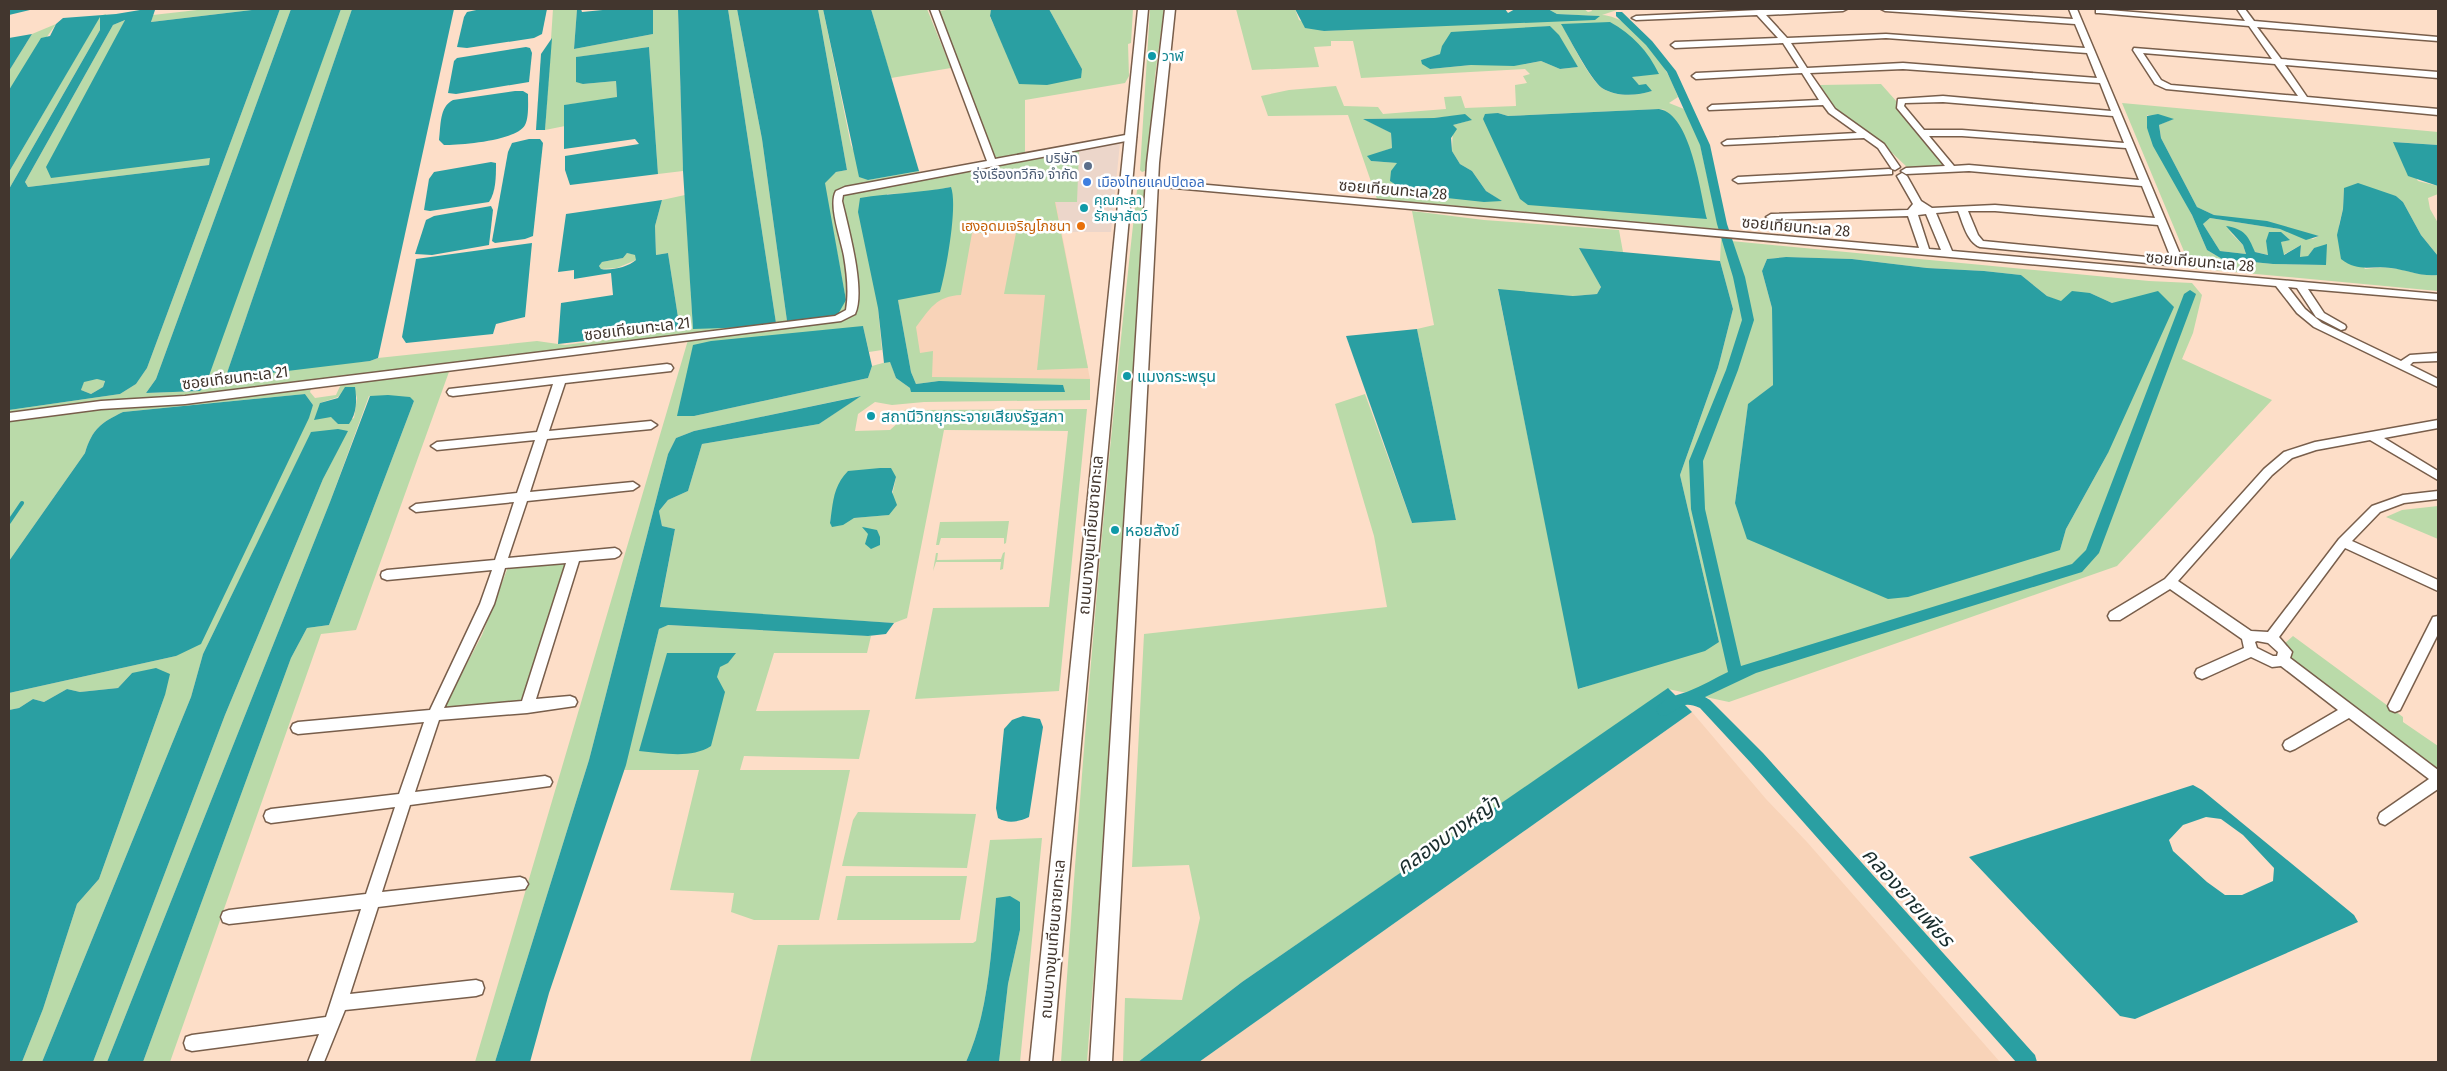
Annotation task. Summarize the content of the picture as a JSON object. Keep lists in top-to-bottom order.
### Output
{
  "streets": {
    "main road": ["ถนนบางขุนเทียนชายทะเล"],
    "street": ["ซอยเทียนทะเล 28", "ซอยเทียนทะเล 21"]
  },
  "crossings": [
    ["ซอยเทียนทะเล 21", "ถนนบางขุนเทียนชายทะเล"]
  ],
  "water": ["คลองบางหญ้า", "คลองยายเพียร"],
  "places": [
    "วาฬ",
    "บริษัท รุ่งเรืองทวีกิจ จำกัด",
    "เมืองไทยแคปปิตอล",
    "คุณกะลา รักษาสัตว์",
    "เฮงอุดมเจริญโภชนา",
    "แมงกระพรุน",
    "สถานีวิทยุกระจายเสียงรัฐสภา",
    "หอยสังข์"
  ]
}
